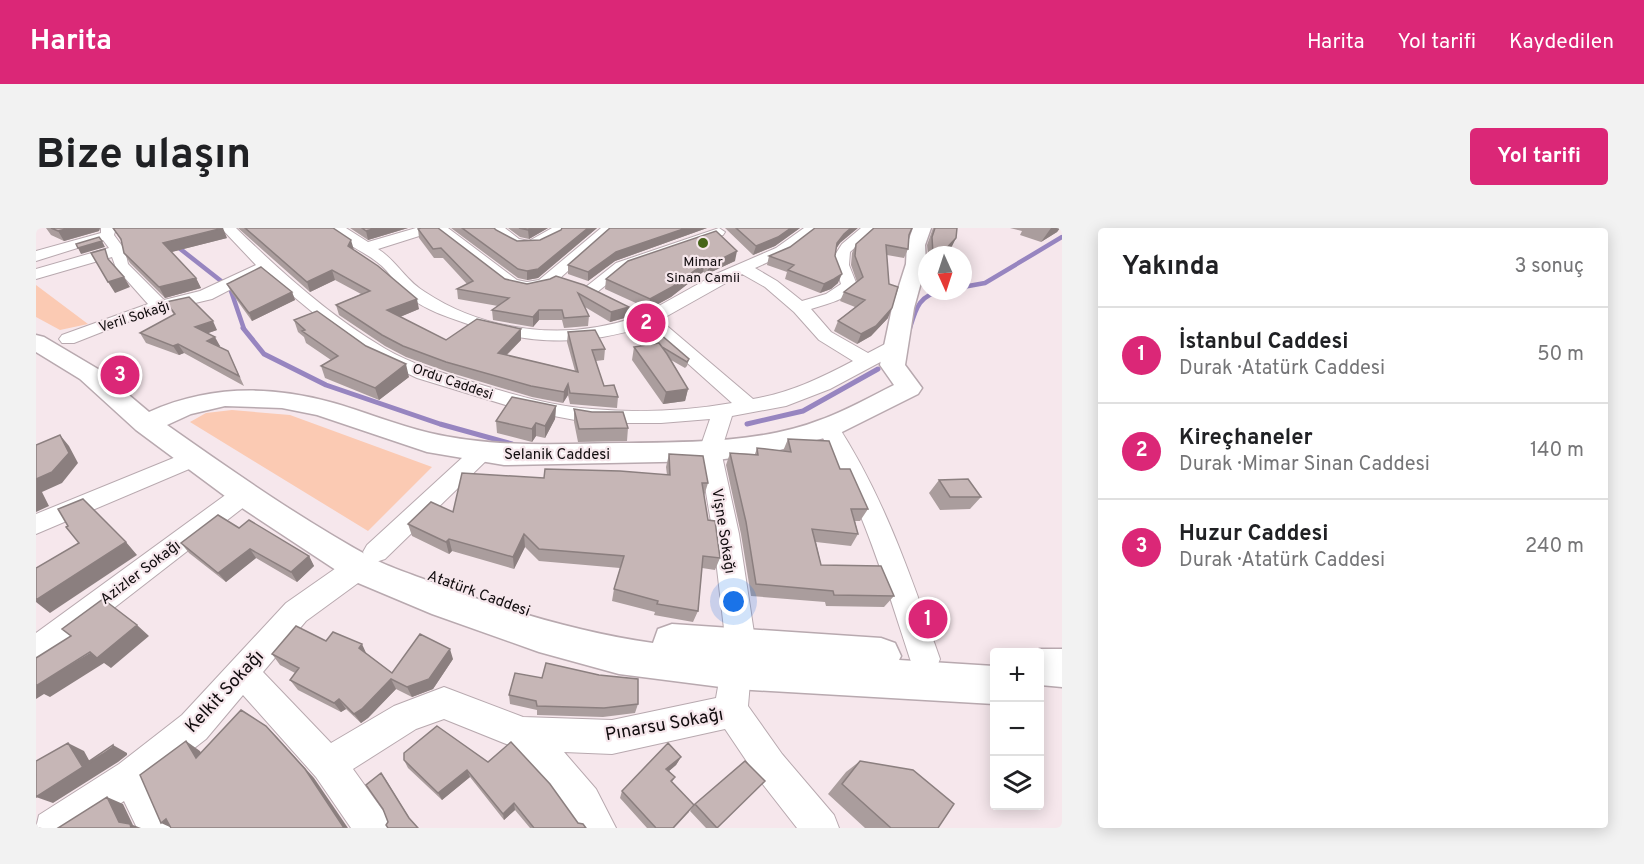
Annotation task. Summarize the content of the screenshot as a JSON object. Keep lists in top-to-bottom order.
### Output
{
  "streets": {
    "main road": ["Selanik Caddesi", "Atatürk Caddesi"],
    "street": [
      "Veril Sokağı",
      "Ordu Caddesi",
      "Vişne Sokağı",
      "Azizler Sokağı",
      "Kelkit Sokağı",
      "Pınarsu Sokağı"
    ]
  },
  "crossings": [
    ["Veril Sokağı", "Ordu Caddesi"],
    ["Veril Sokağı", "Atatürk Caddesi"],
    ["Ordu Caddesi", "Selanik Caddesi"],
    ["Selanik Caddesi", "Vişne Sokağı"],
    ["Selanik Caddesi", "Atatürk Caddesi"],
    ["Selanik Caddesi", "Kelkit Sokağı"],
    ["Vişne Sokağı", "Atatürk Caddesi"],
    ["Azizler Sokağı", "Atatürk Caddesi"],
    ["Atatürk Caddesi", "Kelkit Sokağı"]
  ],
  "places": ["Mimar Sinan Camii"],
  "north": "bottom",
  "page": {
    "header": "Harita",
    "nav": ["Harita", "Yol tarifi", "Kaydedilen"],
    "buttons": "Yol tarifi",
    "title": "Bize ulaşın",
    "heading": ["Yakında", "3 sonuç"],
    "pins": ["2", "3", "1"],
    "list": [
      {
        "mark": "1",
        "name": "İstanbul Caddesi̇",
        "note": "Durak · Atatürk Caddesi",
        "value": "50 m"
      },
      {
        "mark": "2",
        "name": "Kireçhaneler",
        "note": "Durak · Mimar Sinan Caddesi",
        "value": "140 m"
      },
      {
        "mark": "3",
        "name": "Huzur Caddesi",
        "note": "Durak · Atatürk Caddesi",
        "value": "240 m"
      }
    ],
    "map_buttons": ["+", "−"]
  }
}
